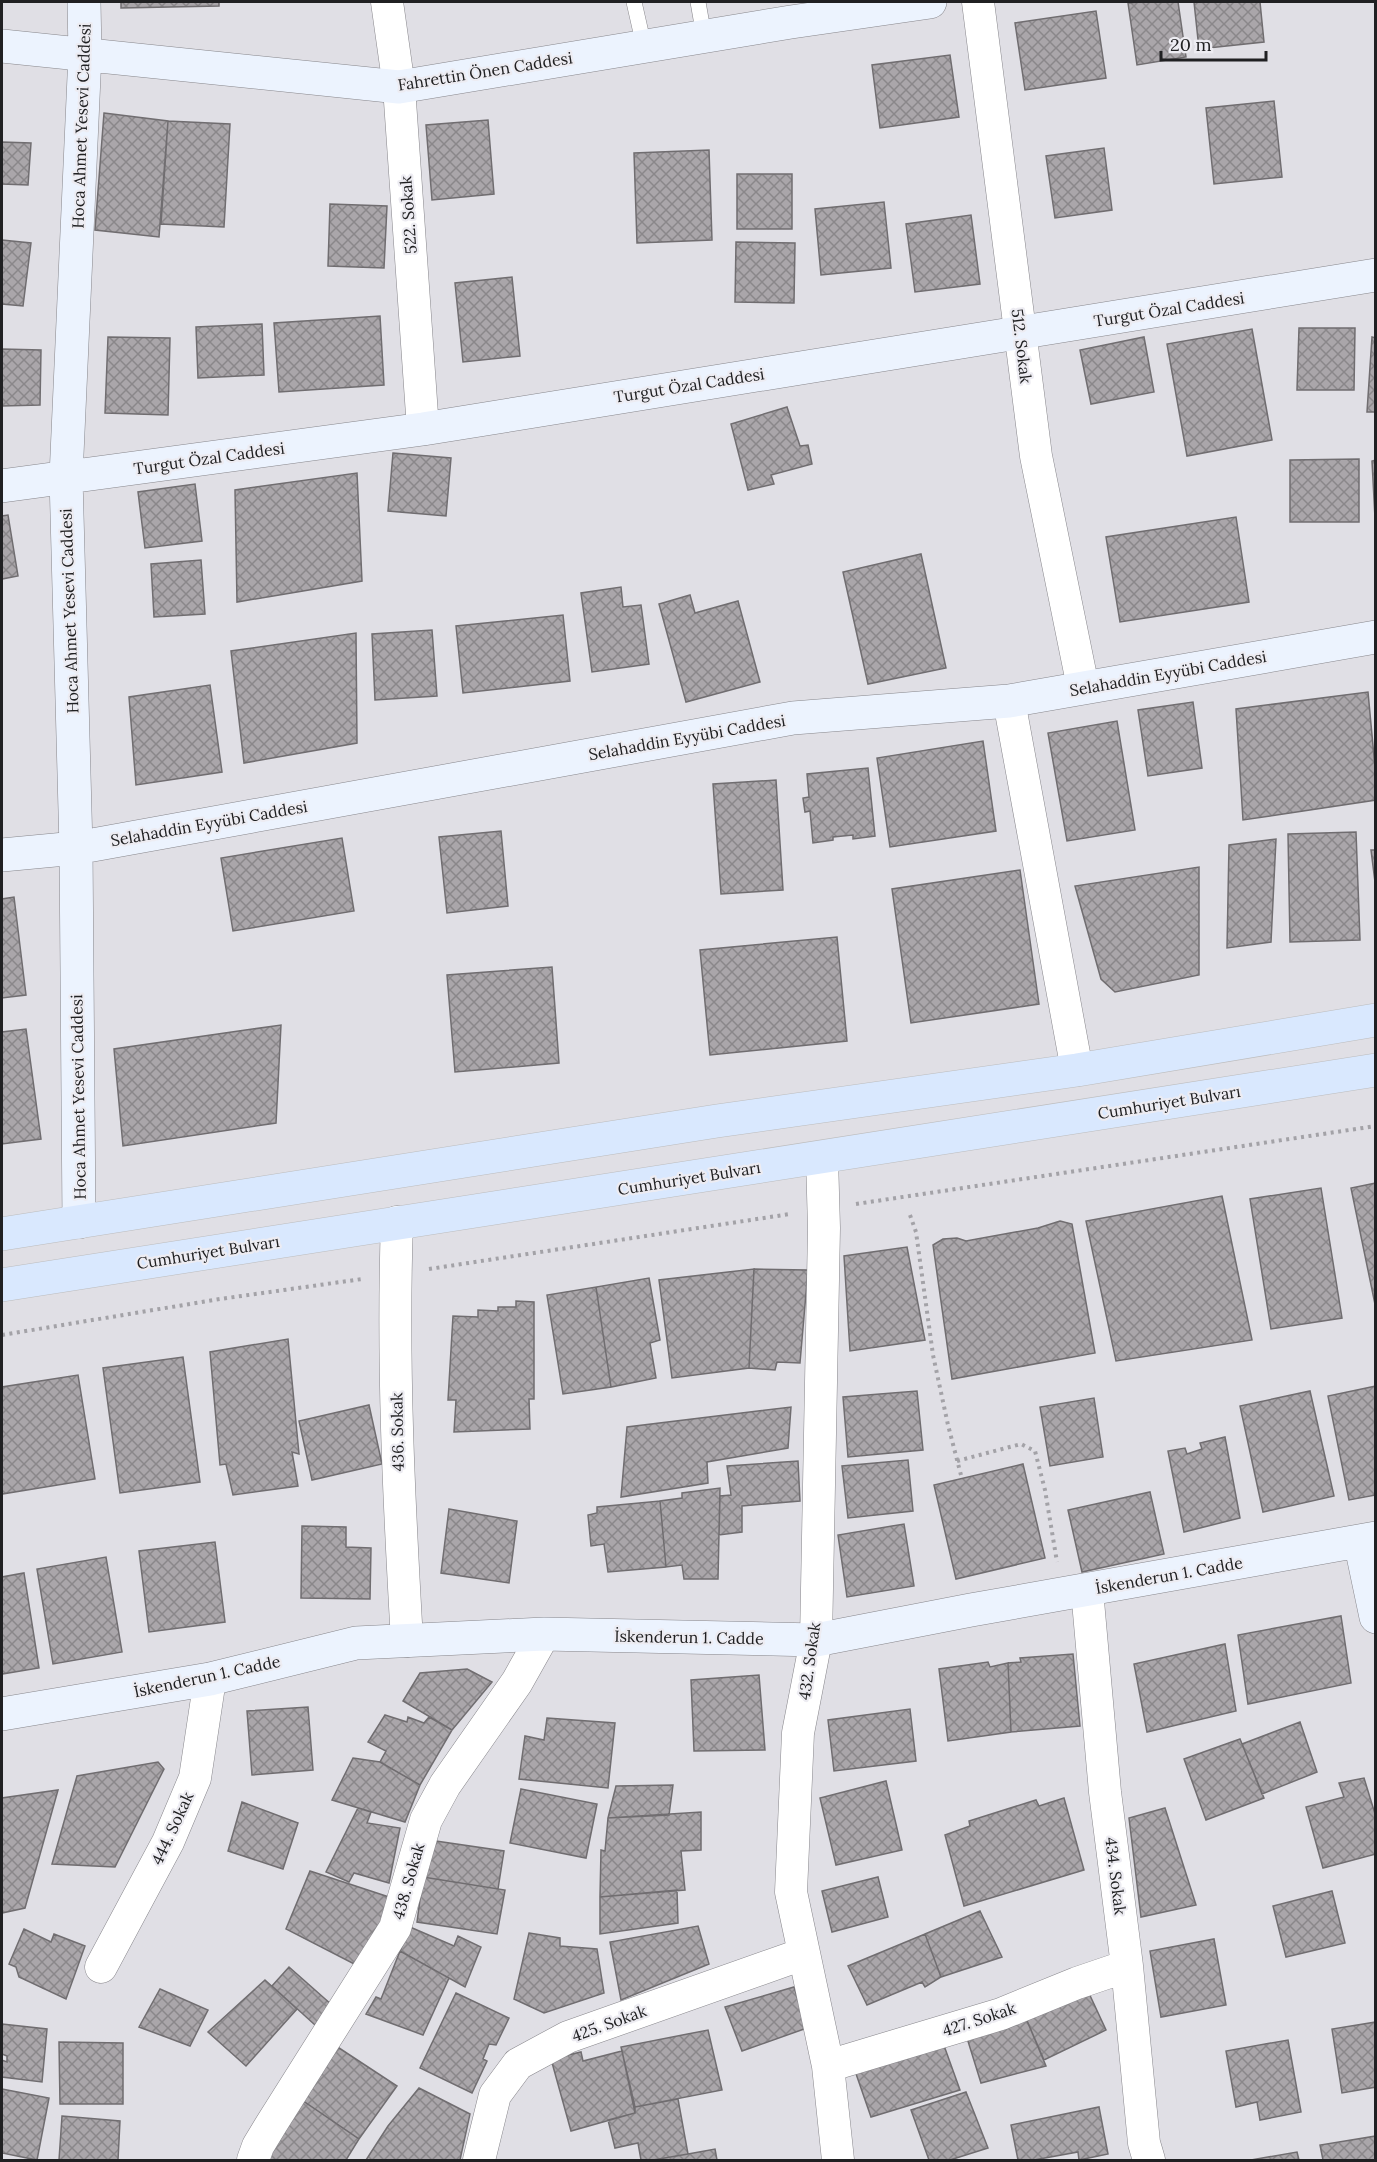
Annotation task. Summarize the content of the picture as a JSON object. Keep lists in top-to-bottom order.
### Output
{
  "streets": {
    "main road": ["Cumhuriyet Bulvarı"],
    "street": [
      "Fahrettin Önen Caddesi",
      "Hoca Ahmet Yesevi Caddesi",
      "522. Sokak",
      "Turgut Özal Caddesi",
      "512. Sokak",
      "Selahaddin Eyyübi Caddesi",
      "436. Sokak",
      "İskenderun 1. Cadde",
      "432. Sokak",
      "444. Sokak",
      "434. Sokak",
      "438. Sokak",
      "427. Sokak",
      "425. Sokak"
    ]
  },
  "crossings": [
    ["Fahrettin Önen Caddesi", "Hoca Ahmet Yesevi Caddesi"],
    ["Fahrettin Önen Caddesi", "522. Sokak"],
    ["Hoca Ahmet Yesevi Caddesi", "Turgut Özal Caddesi"],
    ["Hoca Ahmet Yesevi Caddesi", "Selahaddin Eyyübi Caddesi"],
    ["522. Sokak", "Turgut Özal Caddesi"],
    ["Turgut Özal Caddesi", "512. Sokak"],
    ["512. Sokak", "Selahaddin Eyyübi Caddesi"],
    ["Cumhuriyet Bulvarı", "436. Sokak"],
    ["Cumhuriyet Bulvarı", "432. Sokak"],
    ["436. Sokak", "İskenderun 1. Cadde"],
    ["İskenderun 1. Cadde", "432. Sokak"],
    ["İskenderun 1. Cadde", "444. Sokak"],
    ["İskenderun 1. Cadde", "434. Sokak"],
    ["İskenderun 1. Cadde", "438. Sokak"],
    ["432. Sokak", "427. Sokak"],
    ["432. Sokak", "425. Sokak"],
    ["434. Sokak", "427. Sokak"]
  ],
  "scale_bar": "20 m"
}
